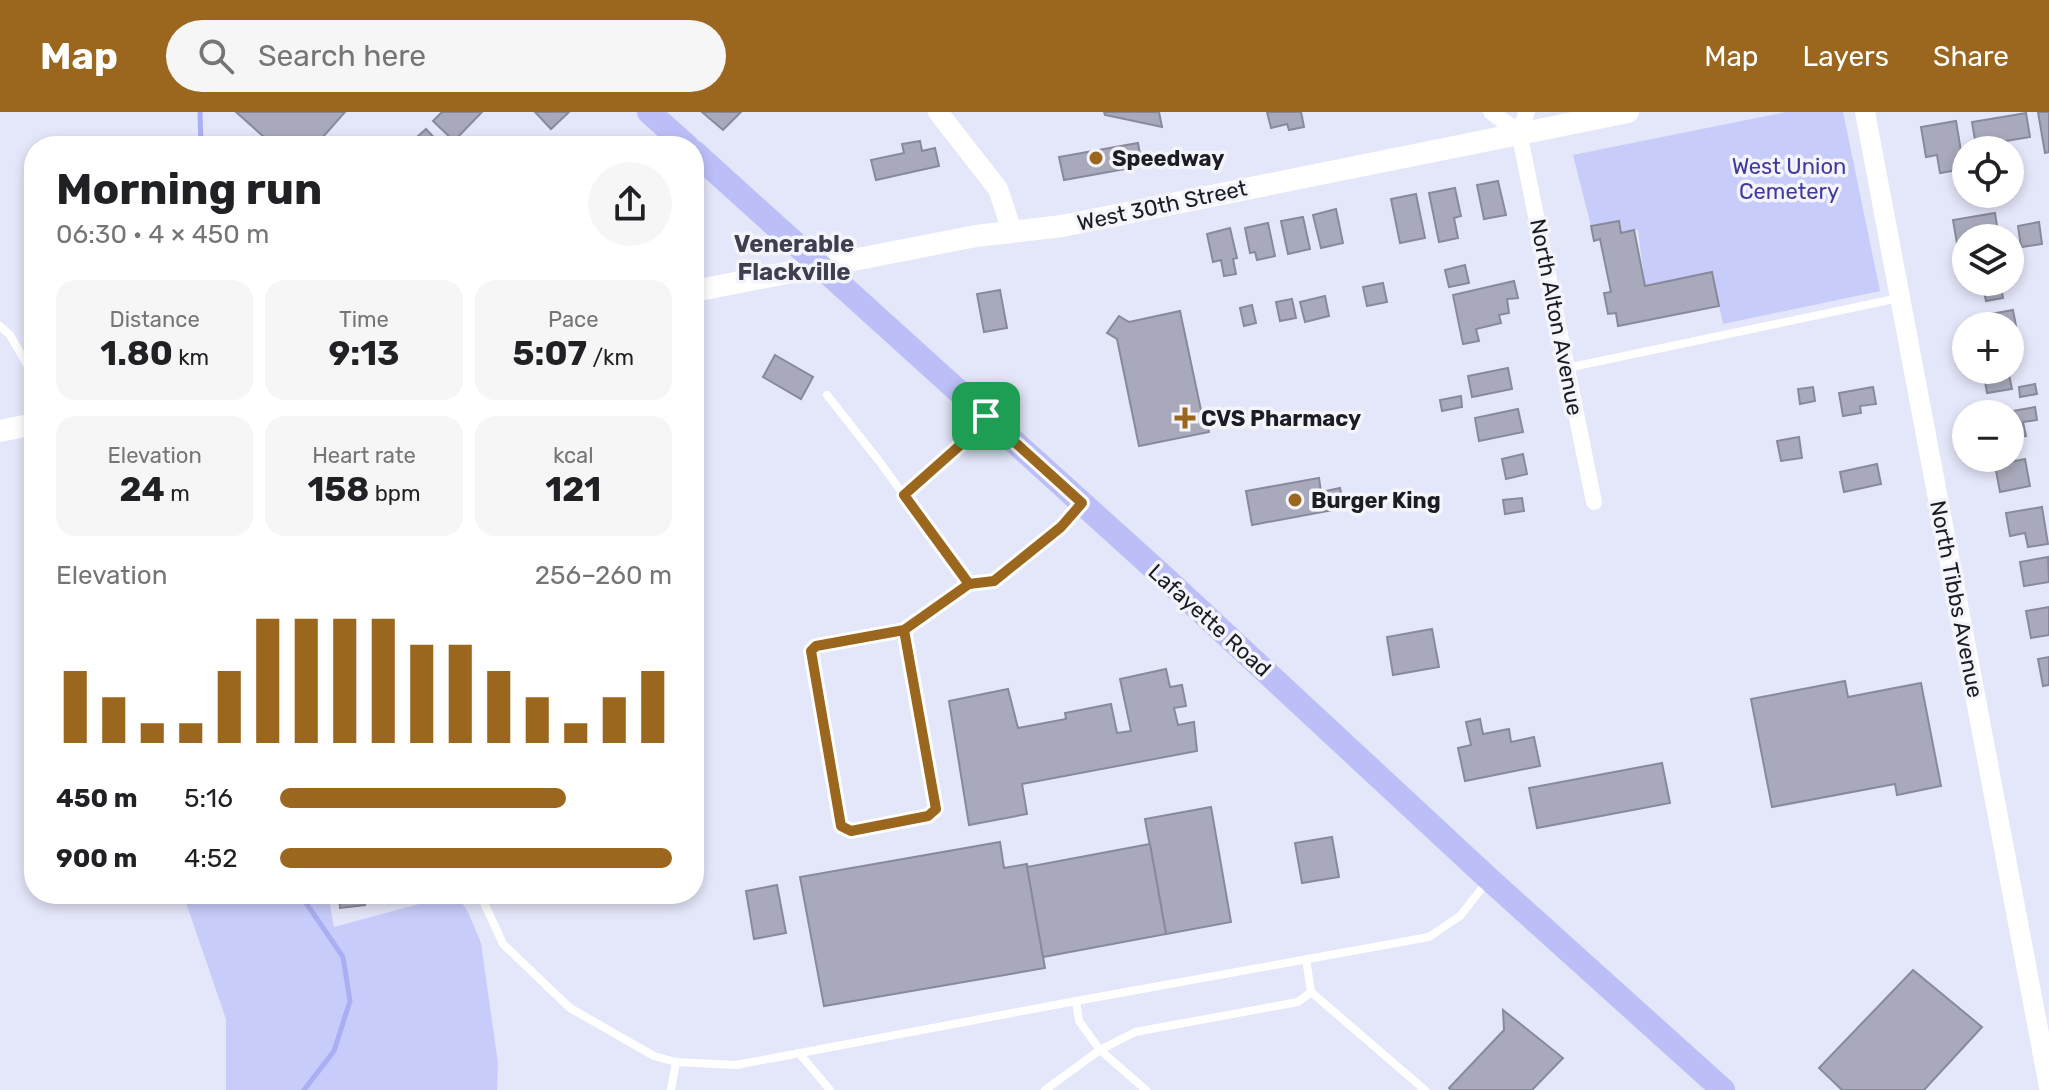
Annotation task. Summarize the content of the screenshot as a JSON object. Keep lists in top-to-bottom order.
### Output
{
  "streets": {
    "main road": ["West 30th Street", "Lafayette Road"],
    "street": ["North Alton Avenue", "North Tibbs Avenue"]
  },
  "crossings": [
    ["West 30th Street", "North Alton Avenue"],
    ["West 30th Street", "Lafayette Road"]
  ],
  "districts": ["Venerable Flackville"],
  "parks": ["West Union Cemetery"],
  "places": {
    "other": ["Speedway", "Burger King"],
    "health": ["CVS Pharmacy"]
  },
  "page": {
    "header": "Map",
    "search": "Search here",
    "nav": ["Map", "Layers", "Share"],
    "map_buttons": ["+", "−"],
    "heading": ["Morning run", "06:30 · 4 × 450 m"],
    "stats": [
      ["Distance", "1.80 km"],
      ["Time", "9:13"],
      ["Pace", "5:07 /km"],
      ["Elevation", "24 m"],
      ["Heart rate", "158 bpm"],
      ["kcal", "121"]
    ],
    "chart": ["Elevation", "256–260 m"],
    "list": [
      {
        "name": "450 m",
        "note": "5:16"
      },
      {
        "name": "900 m",
        "note": "4:52"
      }
    ]
  }
}
